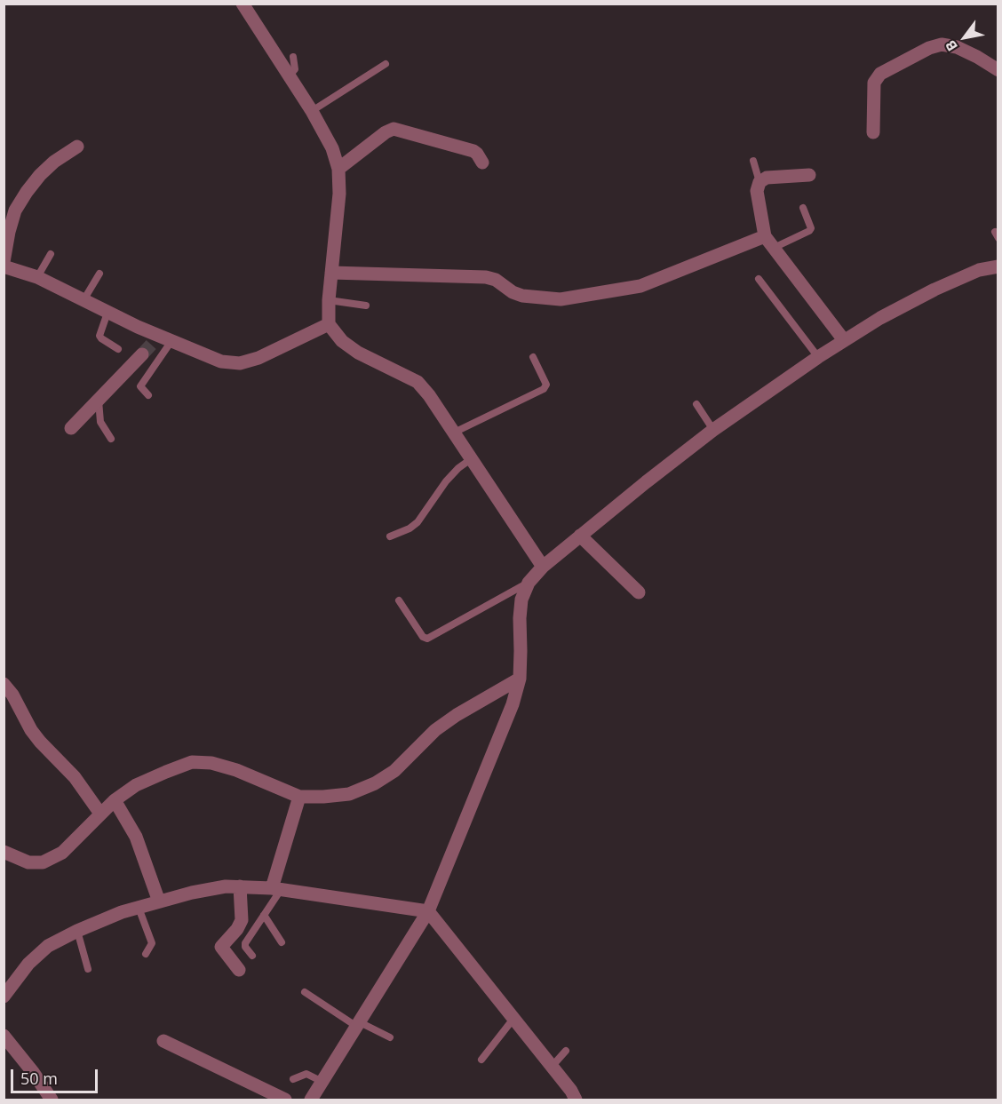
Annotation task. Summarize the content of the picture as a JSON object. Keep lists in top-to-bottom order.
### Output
{
  "scale_bar": "50 m",
  "north": "bottom left"
}
